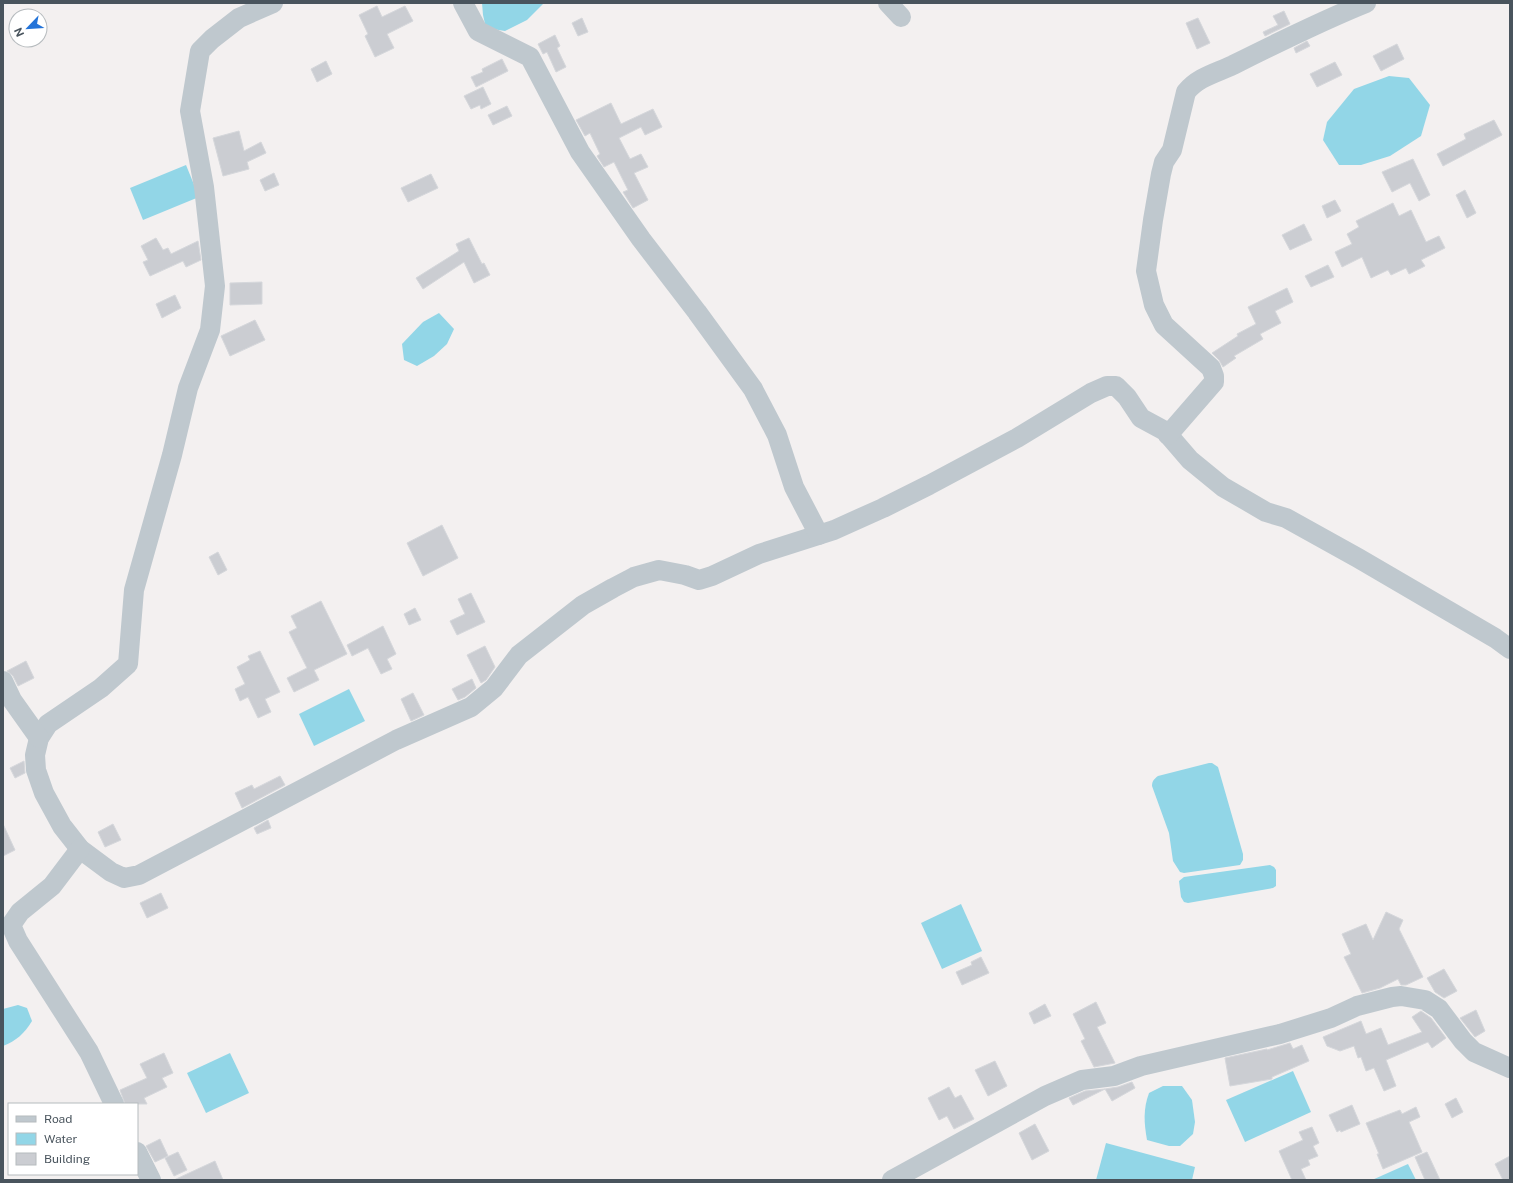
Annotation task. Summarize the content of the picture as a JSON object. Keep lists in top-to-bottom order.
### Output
{
  "legend": ["Road", "Water", "Building"],
  "north": "bottom left"
}
